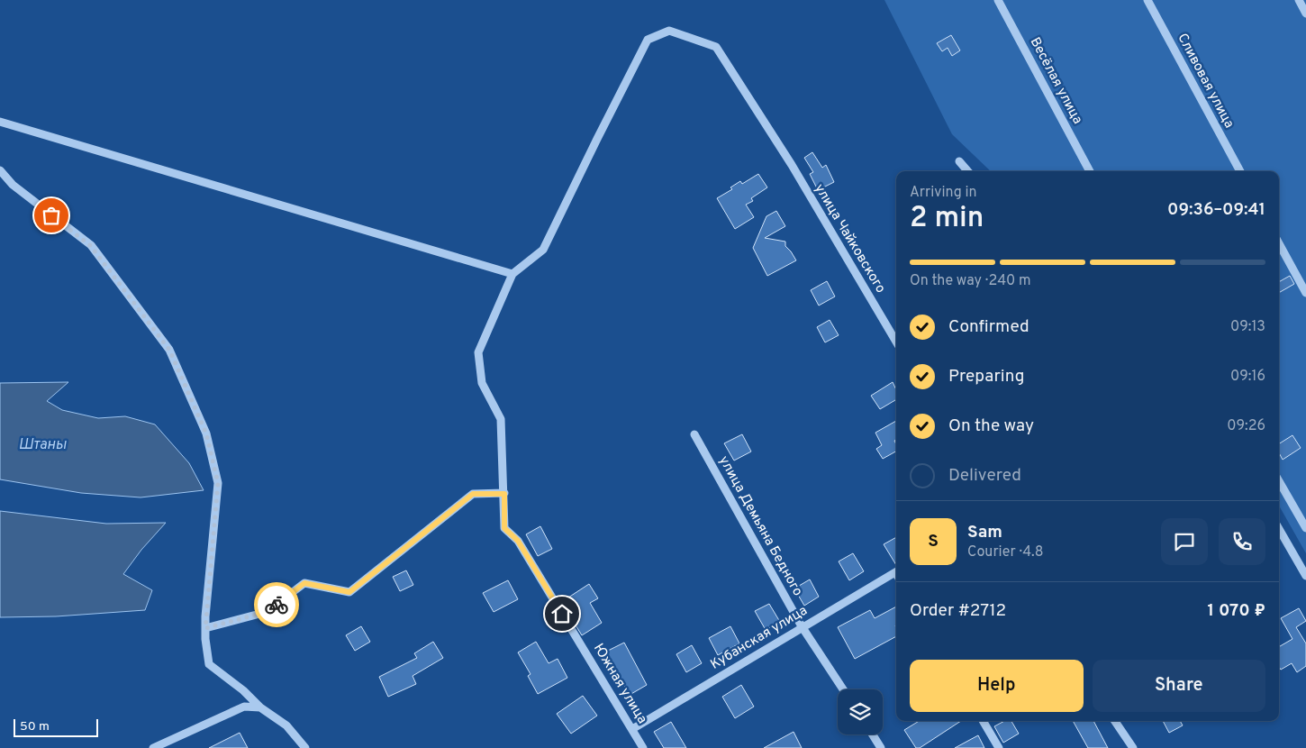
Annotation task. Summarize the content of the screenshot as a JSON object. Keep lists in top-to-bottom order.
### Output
{
  "streets": {
    "street": [
      "Весёлая улица",
      "Сливовая улица",
      "улица Чайковского",
      "улица Демьяна Бедного",
      "Кубанская улица",
      "Южная улица"
    ]
  },
  "crossings": [
    ["улица Чайковского", "Южная улица"],
    ["улица Демьяна Бедного", "Кубанская улица"],
    ["Кубанская улица", "Южная улица"]
  ],
  "water": ["Штаны"],
  "scale_bar": "50 m",
  "page": {
    "heading": ["2 min", "Arriving in", "09:36–09:41"],
    "panel": [
      "Sam",
      "Courier · 4.8",
      "Order #2712",
      "1 070 ₽"
    ],
    "bar": "On the way · 240 m",
    "list": [
      ["Confirmed", "09:13"],
      ["Preparing", "09:16"],
      ["On the way", "09:26"],
      "Delivered"
    ],
    "round": "S",
    "buttons": ["Help", "Share"],
    "scale": "50 m"
  }
}
